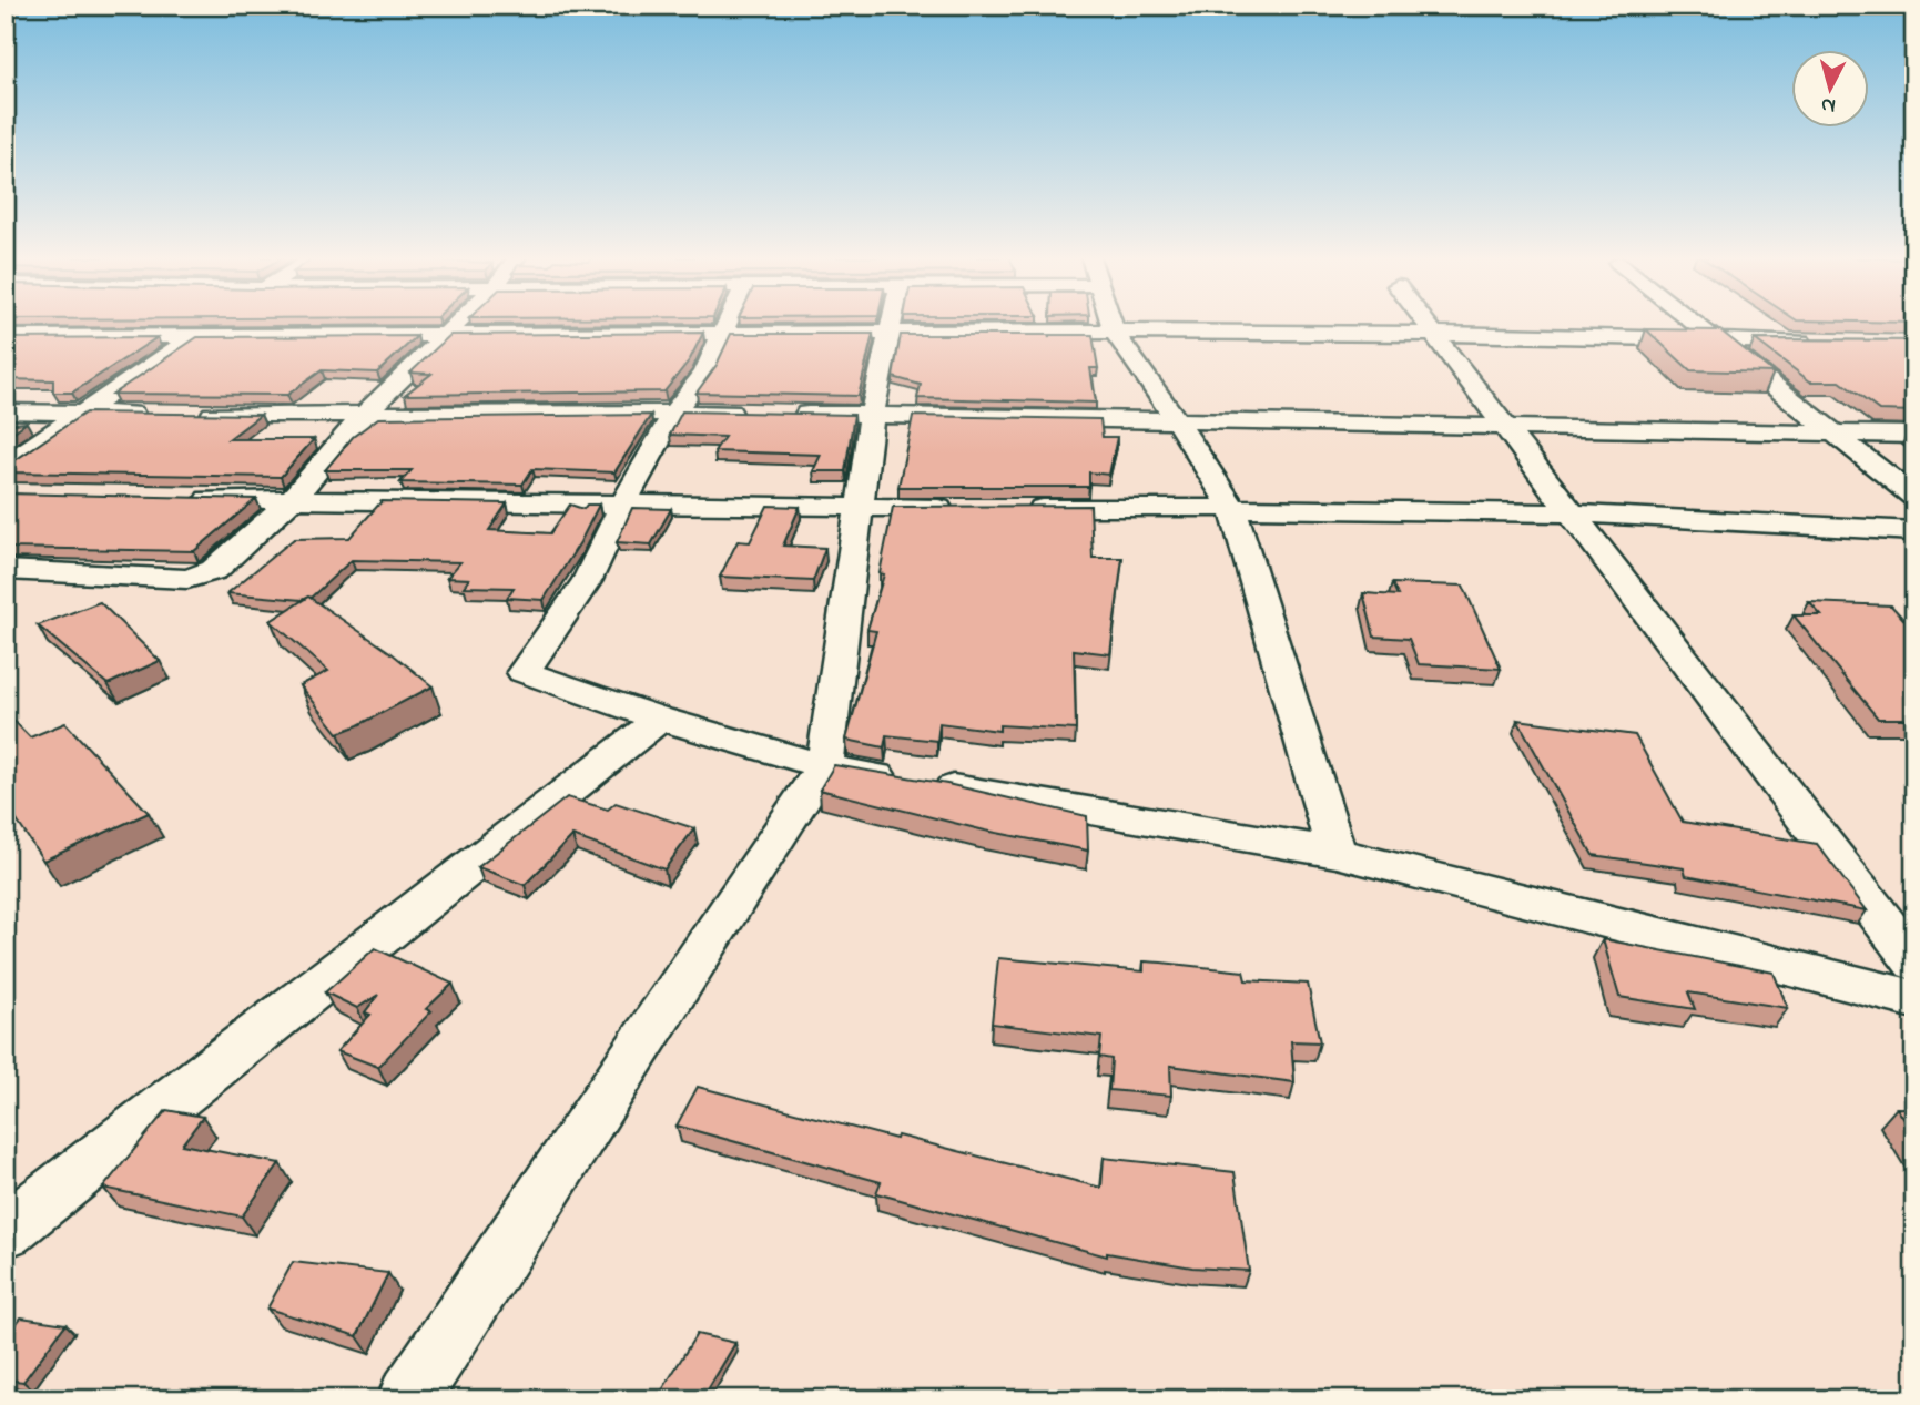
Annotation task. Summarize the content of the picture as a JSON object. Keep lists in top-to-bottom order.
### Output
{
  "north": "bottom"
}
